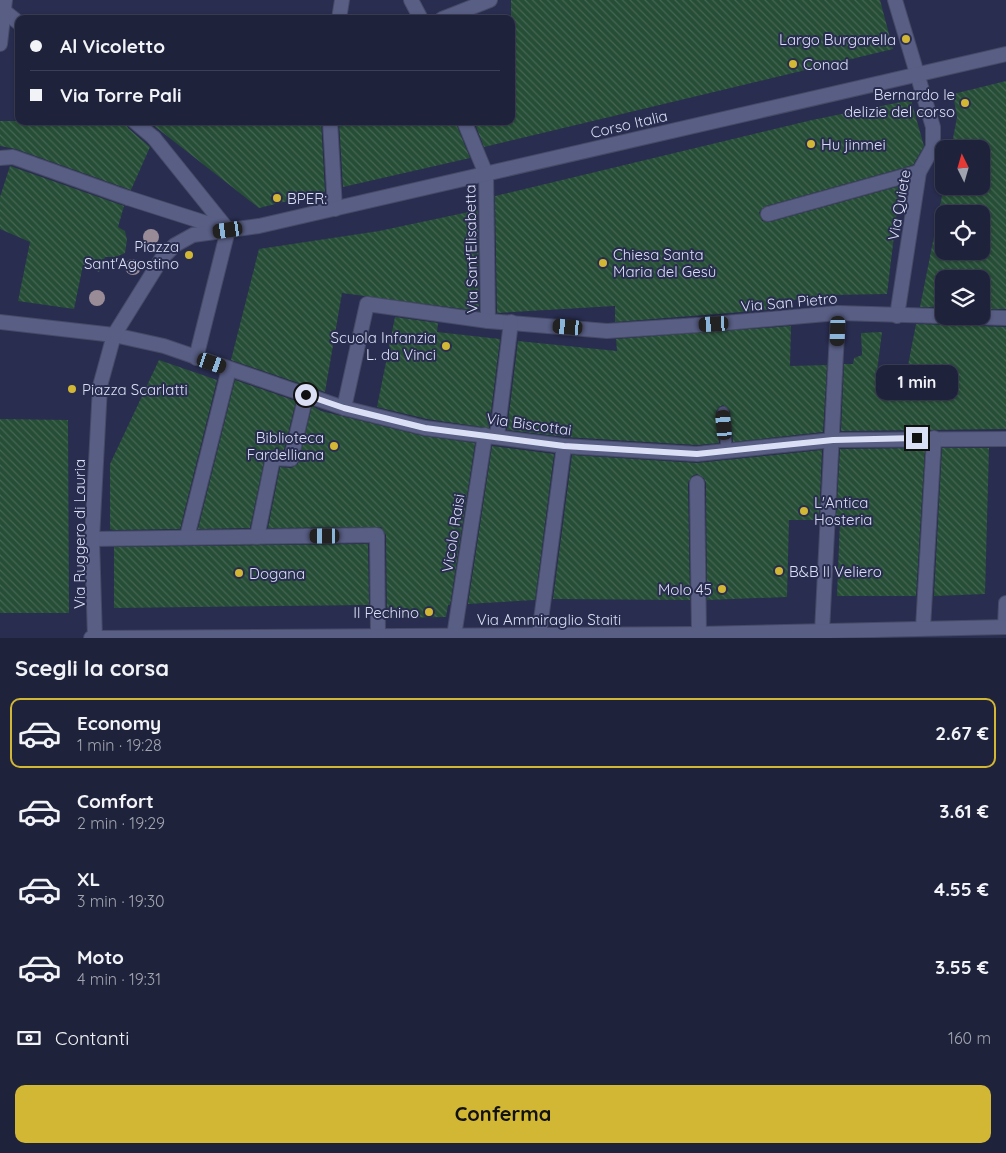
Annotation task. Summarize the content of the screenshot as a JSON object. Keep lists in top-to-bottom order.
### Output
{
  "streets": {
    "street": [
      "Corso Italia",
      "Via Quiete",
      "Via Sant'Elisabetta",
      "Via San Pietro",
      "Via Biscottai",
      "Vicolo Raisi",
      "Via Ruggero di Lauria",
      "Via Ammiraglio Staiti"
    ]
  },
  "crossings": [
    ["Corso Italia", "Via Quiete"],
    ["Corso Italia", "Via Sant'Elisabetta"],
    ["Corso Italia", "Via Biscottai"],
    ["Corso Italia", "Via Ruggero di Lauria"],
    ["Via Quiete", "Via San Pietro"],
    ["Via Sant'Elisabetta", "Via San Pietro"],
    ["Via San Pietro", "Via Biscottai"],
    ["Via San Pietro", "Vicolo Raisi"],
    ["Via Biscottai", "Vicolo Raisi"],
    ["Via Biscottai", "Via Ruggero di Lauria"],
    ["Vicolo Raisi", "Via Ammiraglio Staiti"],
    ["Via Ruggero di Lauria", "Via Ammiraglio Staiti"]
  ],
  "places": [
    "Largo Burgarella",
    "Conad",
    "Bernardo le delizie del corso",
    "Hu jinmei",
    "BPER:",
    "Piazza Sant'Agostino",
    "Chiesa Santa Maria del Gesù",
    "Scuola Infanzia L. da Vinci",
    "Piazza Scarlatti",
    "Biblioteca Fardelliana",
    "L'Antica Hosteria",
    "B&B Il Veliero",
    "Dogana",
    "Molo 45",
    "Il Pechino"
  ],
  "north": "top",
  "page": {
    "banner": ["Al Vicoletto", "Via Torre Pali"],
    "bubble": "1 min",
    "heading": "Scegli la corsa",
    "list": [
      {
        "name": "Economy",
        "note": "1 min · 19:28",
        "value": "2.67 €"
      },
      {
        "name": "Comfort",
        "note": "2 min · 19:29",
        "value": "3.61 €"
      },
      {
        "name": "XL",
        "note": "3 min · 19:30",
        "value": "4.55 €"
      },
      {
        "name": "Moto",
        "note": "4 min · 19:31",
        "value": "3.55 €"
      }
    ],
    "pay": ["Contanti", "160 m"],
    "buttons": "Conferma"
  }
}
